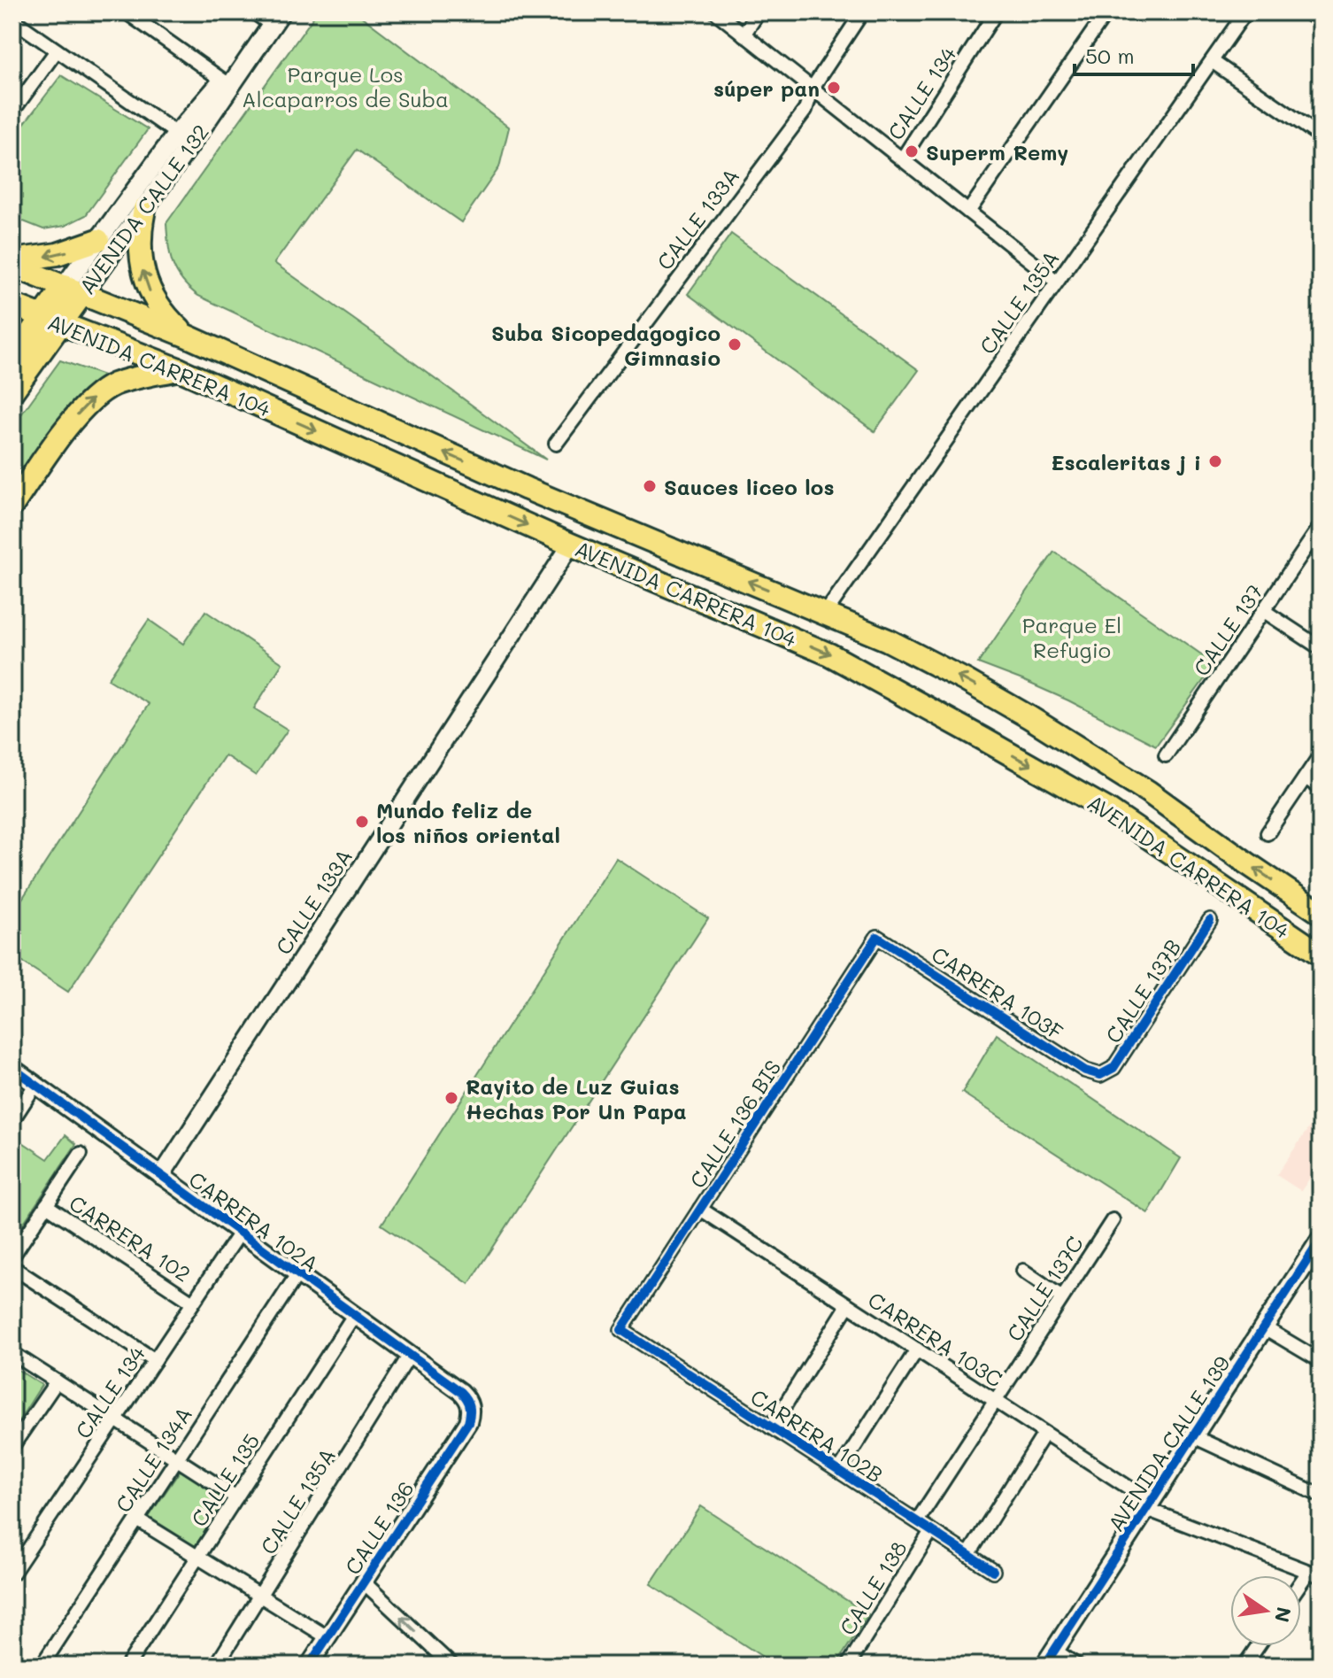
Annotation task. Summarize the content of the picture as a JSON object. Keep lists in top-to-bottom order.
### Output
{
  "streets": {
    "main road": ["AVENIDA CALLE 132", "AVENIDA CARRERA 104", "AVENIDA CALLE 139"],
    "street": [
      "CALLE 134",
      "CALLE 133A",
      "CALLE 135A",
      "CALLE 137",
      "CALLE 137B",
      "CARRERA 103F",
      "CALLE 136 BIS",
      "CARRERA 102A",
      "CARRERA 102",
      "CALLE 137C",
      "CARRERA 103C",
      "CARRERA 102B",
      "CALLE 134A",
      "CALLE 135",
      "CALLE 136",
      "CALLE 138"
    ]
  },
  "crossings": [
    ["CALLE 134", "CARRERA 102A"],
    ["CALLE 134", "CARRERA 102"],
    ["AVENIDA CALLE 132", "AVENIDA CARRERA 104"],
    ["CALLE 133A", "AVENIDA CARRERA 104"],
    ["CALLE 133A", "CARRERA 102A"],
    ["CALLE 135A", "AVENIDA CARRERA 104"],
    ["CALLE 135A", "CARRERA 102A"],
    ["CALLE 137B", "CARRERA 103F"],
    ["CARRERA 103F", "CALLE 136 BIS"],
    ["CALLE 136 BIS", "CARRERA 103C"],
    ["CALLE 136 BIS", "CARRERA 102B"],
    ["CARRERA 102A", "CALLE 134A"],
    ["CARRERA 102A", "CALLE 135"],
    ["CARRERA 102A", "CALLE 136"],
    ["CALLE 137C", "CARRERA 103C"],
    ["CALLE 137C", "CARRERA 102B"],
    ["CARRERA 103C", "AVENIDA CALLE 139"],
    ["CARRERA 102B", "CALLE 138"]
  ],
  "parks": ["Parque Los Alcaparros de Suba", "Parque El Refugio"],
  "places": [
    "súper pan",
    "Superm Remy",
    "Suba Sicopedagogico Gimnasio",
    "Escaleritas j i",
    "Sauces liceo los",
    "Mundo feliz de los niños oriental",
    "Rayito de Luz Guias Hechas Por Un Papa"
  ],
  "scale_bar": "50 m",
  "north": "right"
}
